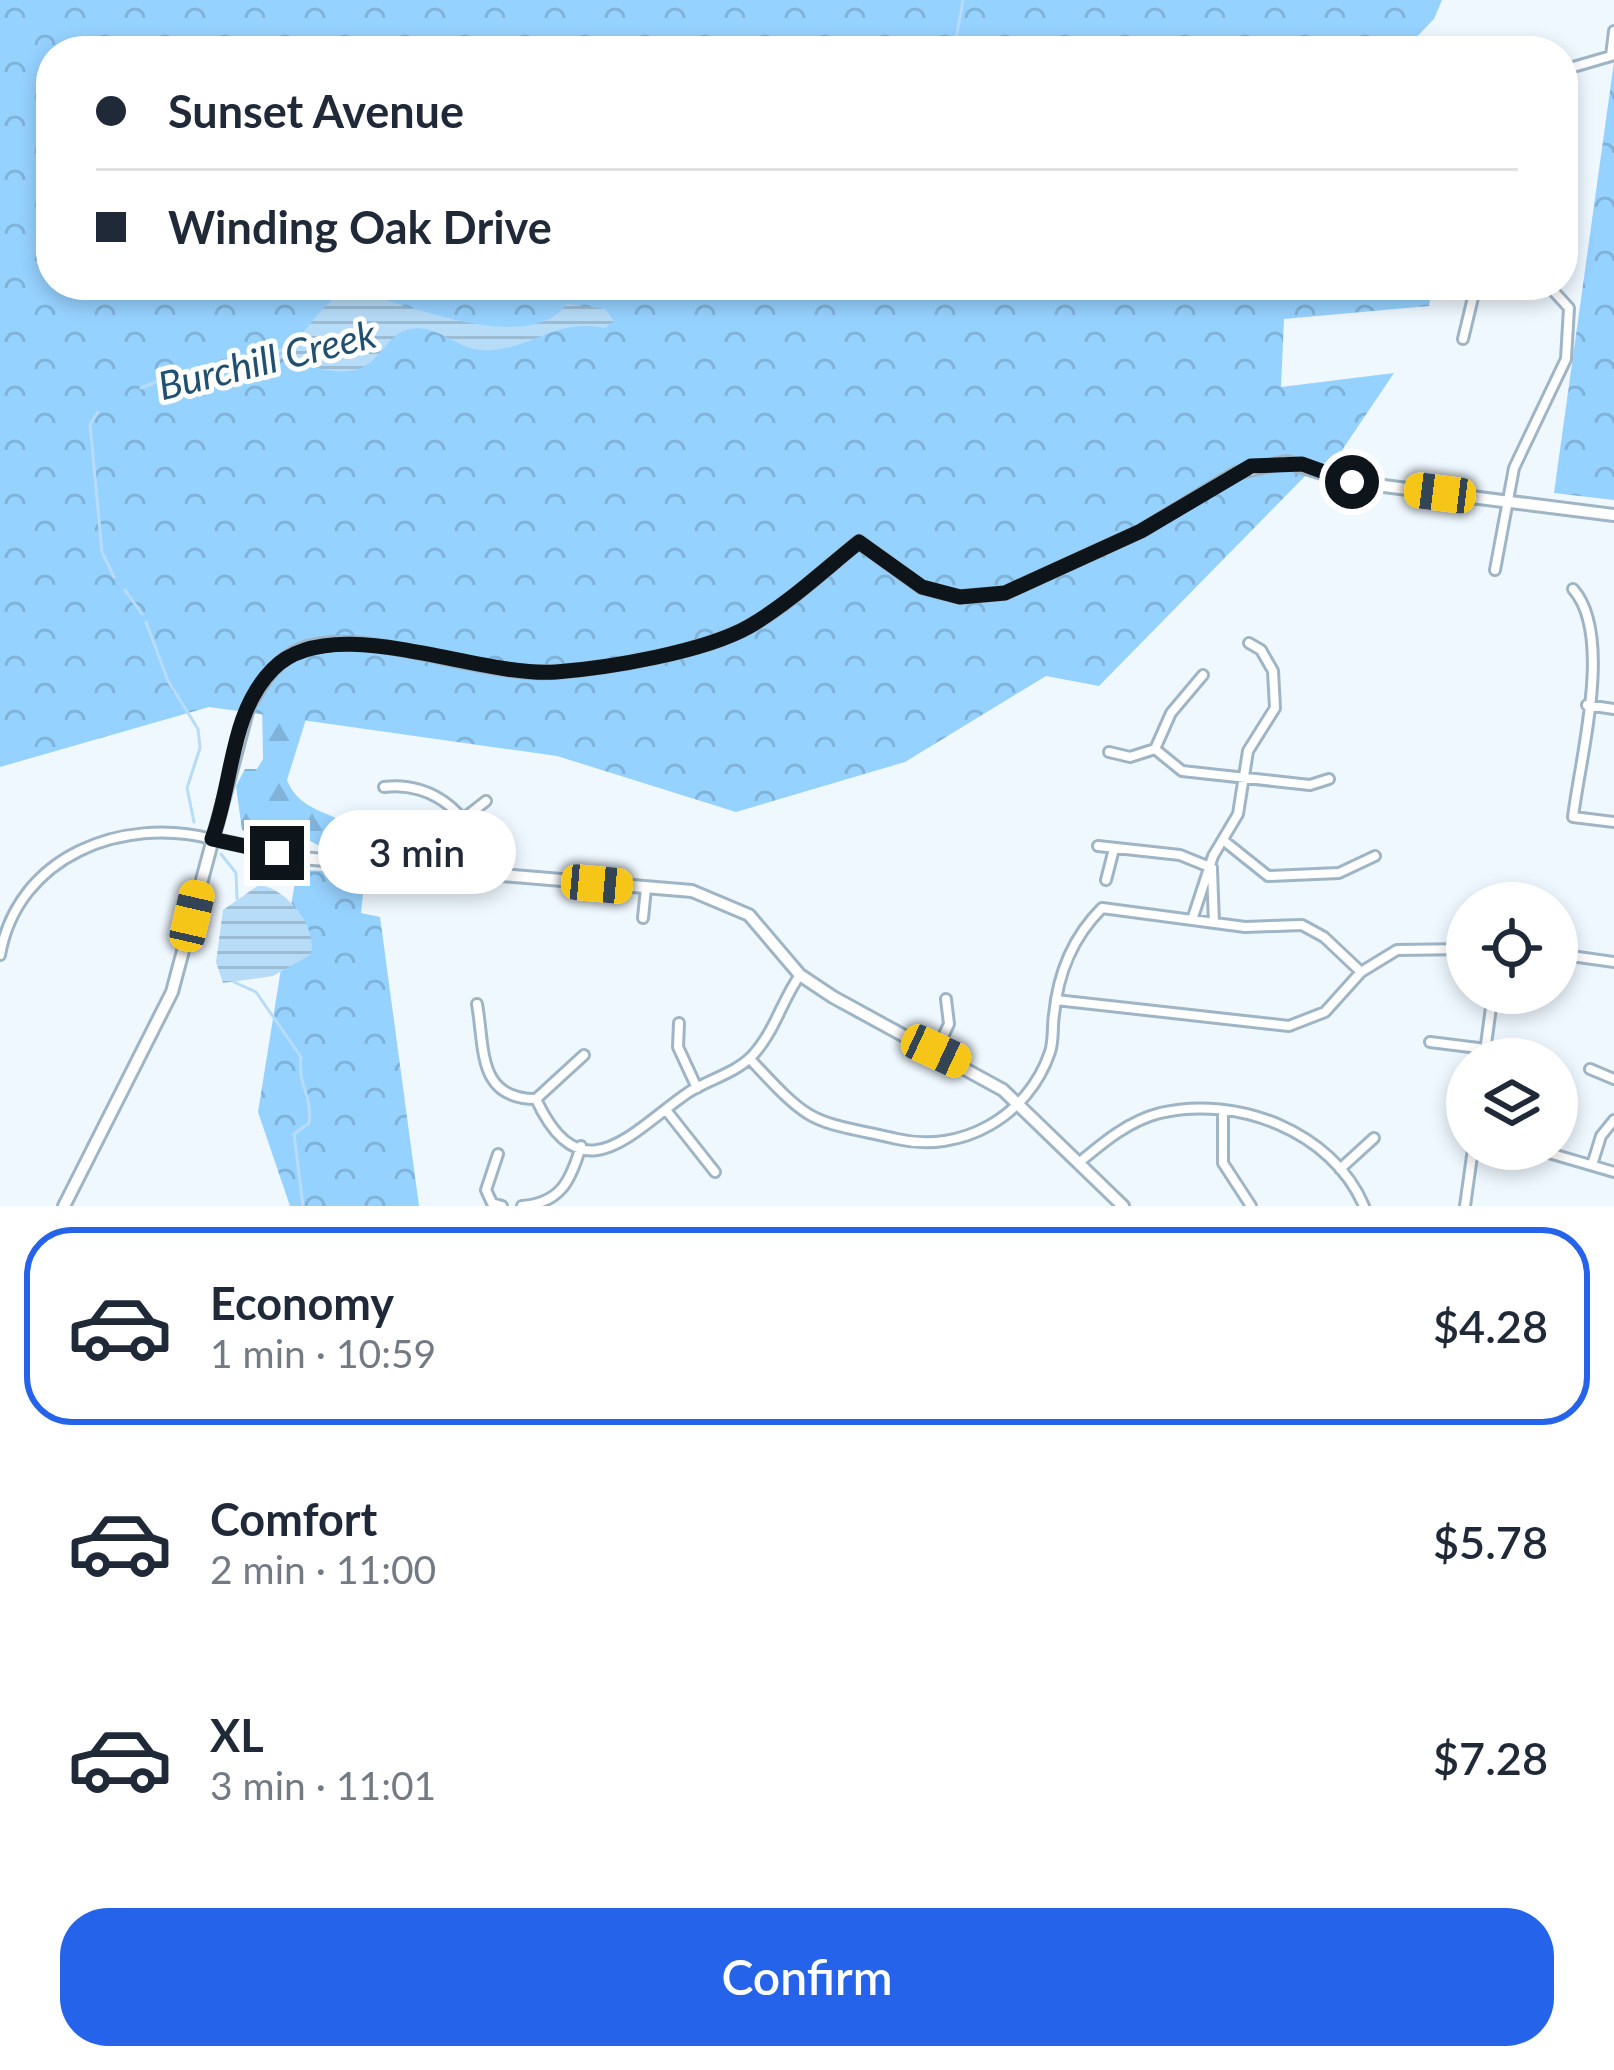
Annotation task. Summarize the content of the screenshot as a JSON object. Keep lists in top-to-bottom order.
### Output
{
  "water": ["Burchill Creek"],
  "page": {
    "banner": ["Sunset Avenue", "Winding Oak Drive"],
    "bubble": "3 min",
    "list": [
      {
        "name": "Economy",
        "note": "1 min · 10:59",
        "value": "$4.28"
      },
      {
        "name": "Comfort",
        "note": "2 min · 11:00",
        "value": "$5.78"
      },
      {
        "name": "XL",
        "note": "3 min · 11:01",
        "value": "$7.28"
      }
    ],
    "buttons": "Confirm"
  }
}
